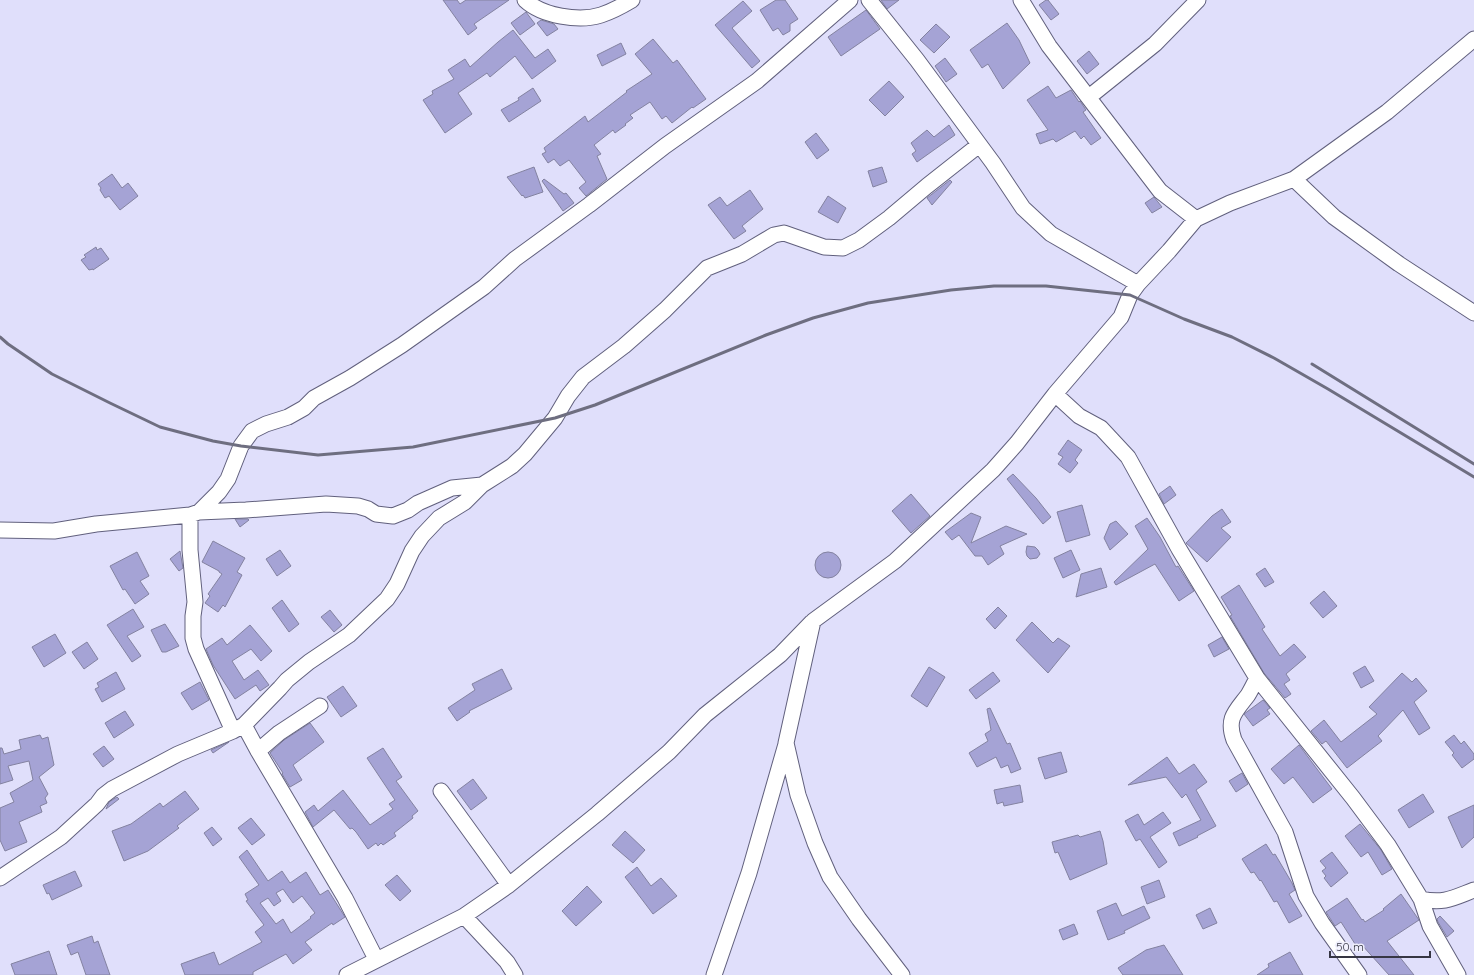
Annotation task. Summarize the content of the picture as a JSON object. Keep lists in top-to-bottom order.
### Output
{
  "scale_bar": "50 m"
}
